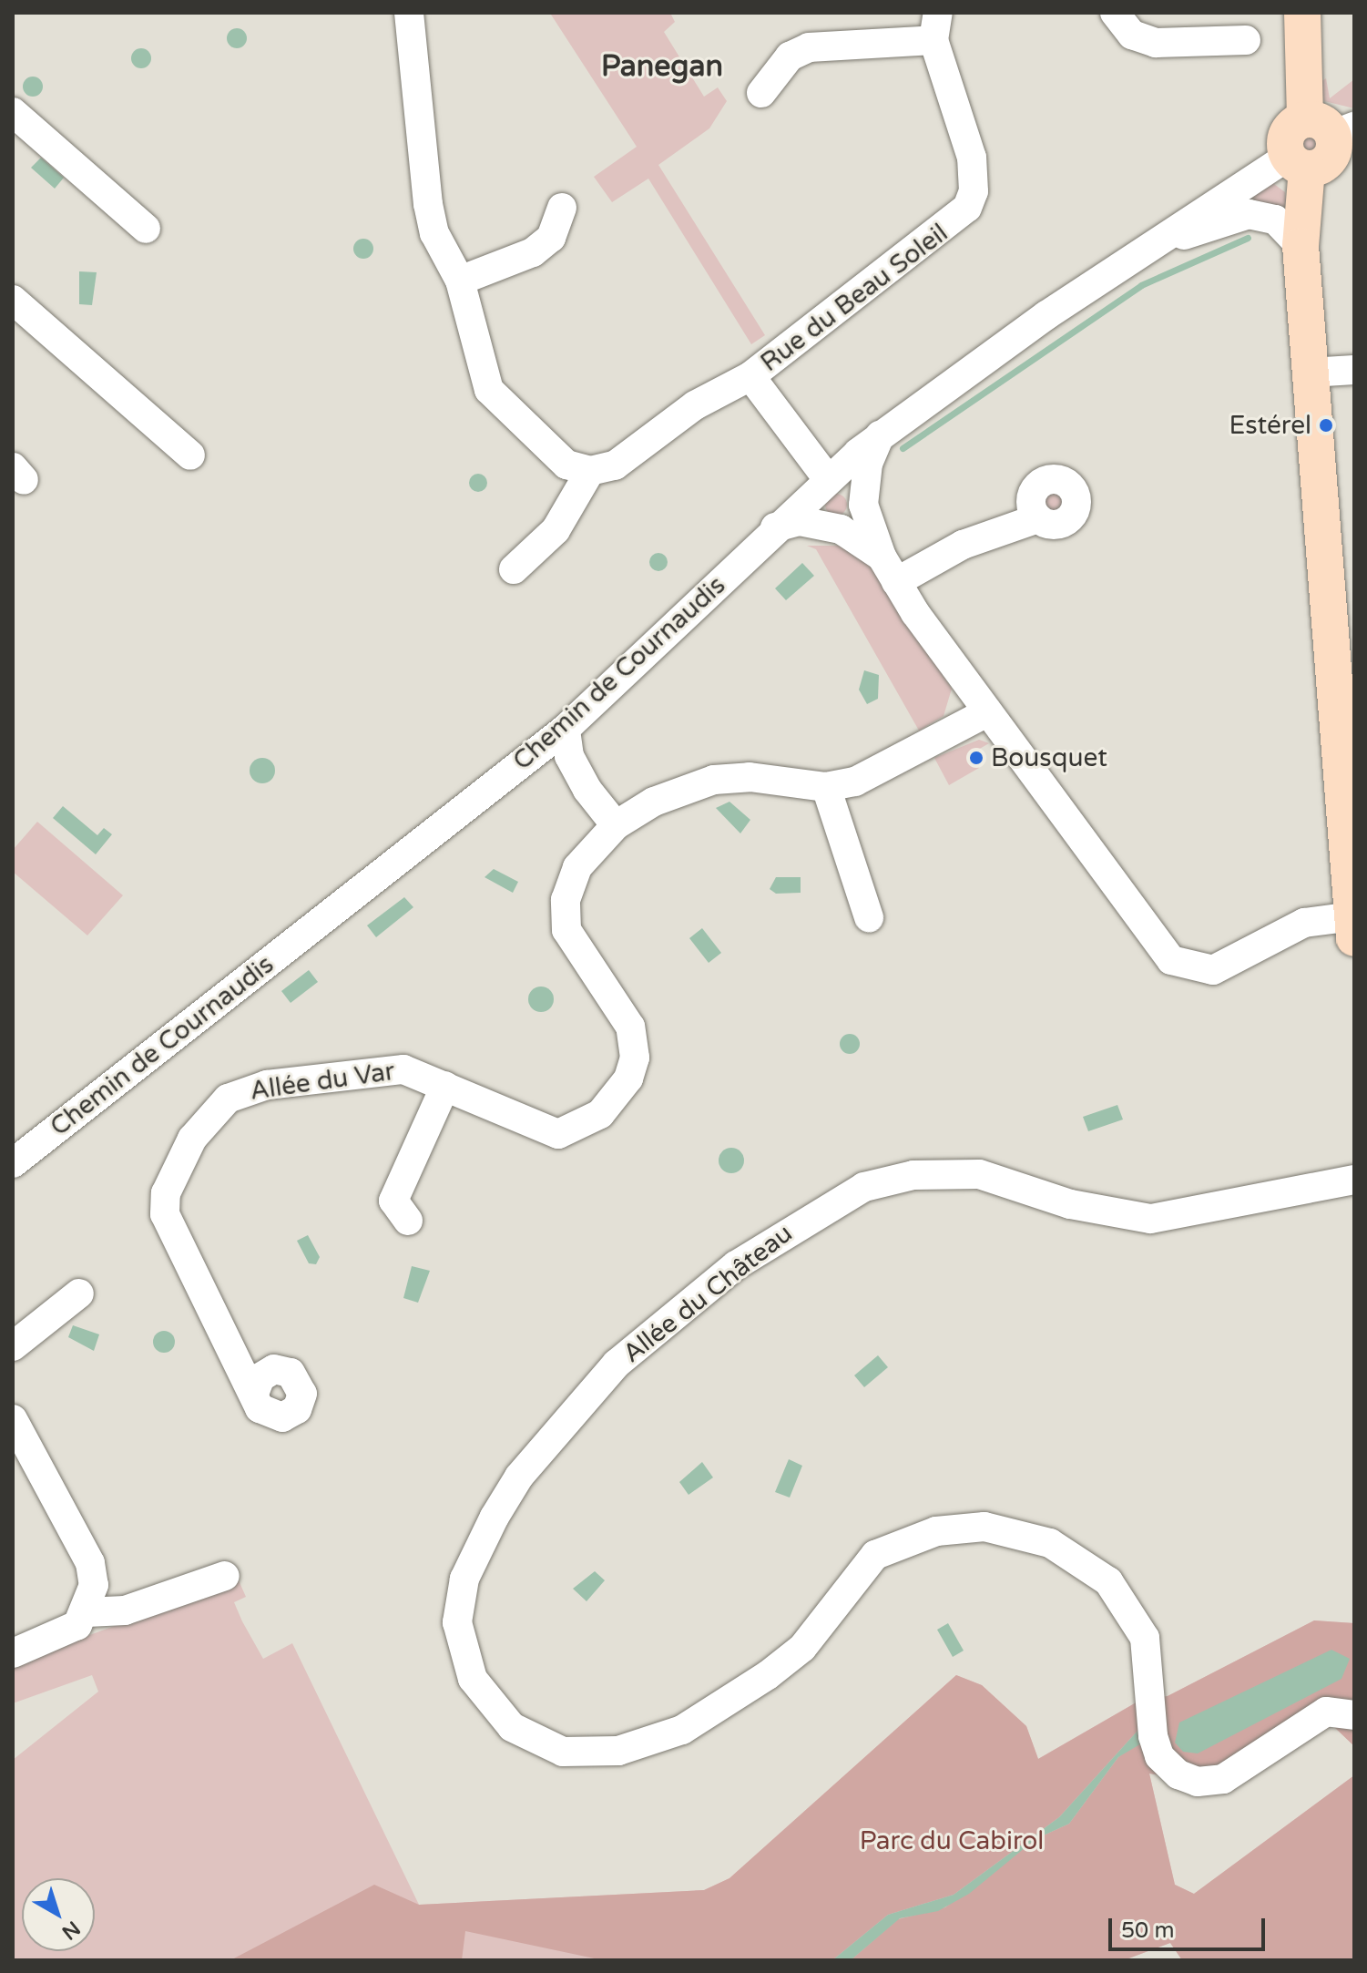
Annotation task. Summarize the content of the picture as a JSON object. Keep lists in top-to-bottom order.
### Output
{
  "streets": {
    "street": [
      "Rue du Beau Soleil",
      "Chemin de Cournaudis",
      "Allée du Var",
      "Allée du Château"
    ]
  },
  "crossings": [
    ["Rue du Beau Soleil", "Chemin de Cournaudis"]
  ],
  "districts": ["Panegan"],
  "parks": ["Parc du Cabirol"],
  "places": ["Estérel", "Bousquet"],
  "scale_bar": "50 m",
  "north": "bottom right"
}
